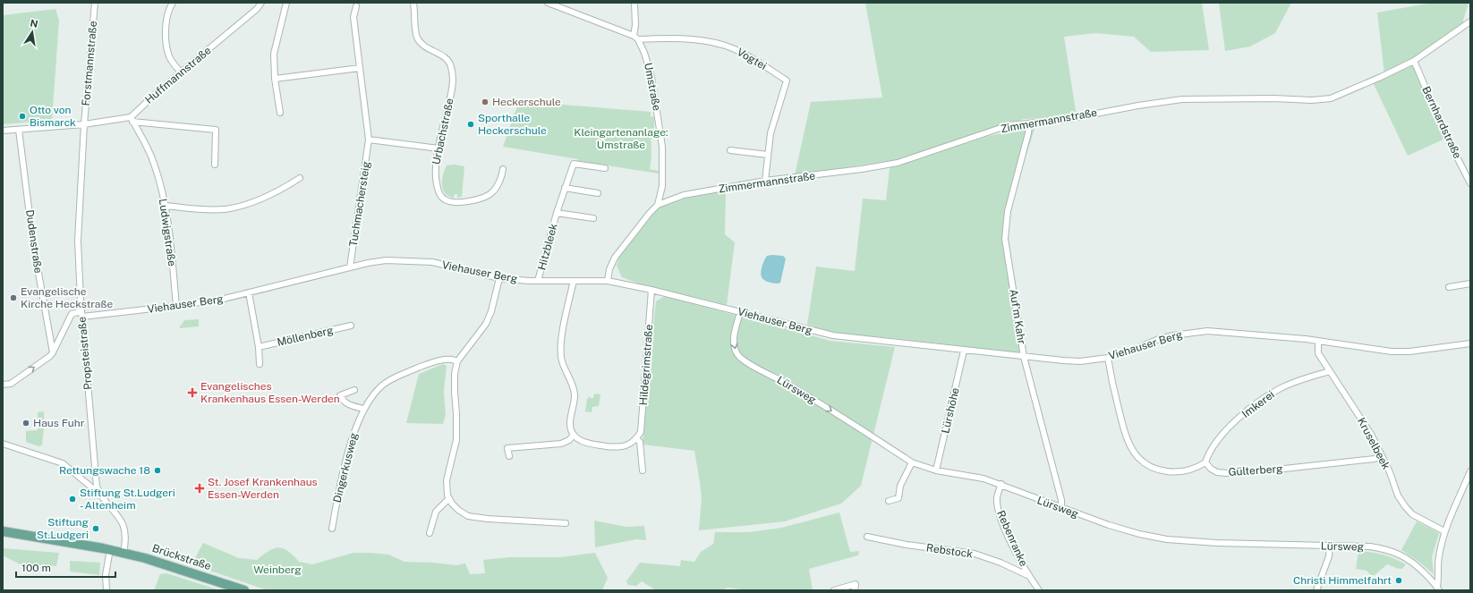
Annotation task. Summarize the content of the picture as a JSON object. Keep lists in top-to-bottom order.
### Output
{
  "streets": {
    "main road": ["Brückstraße"],
    "street": [
      "Vogtei",
      "Forstmannstraße",
      "Huffmannstraße",
      "Umstraße",
      "Zimmermannstraße",
      "Bernhardstraße",
      "Urbachstraße",
      "Tuchmachersteig",
      "Ludwigstraße",
      "Dudenstraße",
      "Hitzbleek",
      "Viehauser Berg",
      "Auf'm Kahr",
      "Möllenberg",
      "Propsteistraße",
      "Hildegrimstraße",
      "Lürsweg",
      "Imkerei",
      "Lürshöhe",
      "Kruselbeek",
      "Dingerkusweg",
      "Gülterberg",
      "Rebenranke",
      "Rebstock"
    ]
  },
  "crossings": [
    ["Vogtei", "Umstraße"],
    ["Vogtei", "Zimmermannstraße"],
    ["Forstmannstraße", "Propsteistraße"],
    ["Huffmannstraße", "Ludwigstraße"],
    ["Umstraße", "Zimmermannstraße"],
    ["Zimmermannstraße", "Bernhardstraße"],
    ["Zimmermannstraße", "Auf'm Kahr"],
    ["Tuchmachersteig", "Viehauser Berg"],
    ["Ludwigstraße", "Viehauser Berg"],
    ["Hitzbleek", "Viehauser Berg"],
    ["Viehauser Berg", "Auf'm Kahr"],
    ["Viehauser Berg", "Propsteistraße"],
    ["Viehauser Berg", "Hildegrimstraße"],
    ["Viehauser Berg", "Lürsweg"],
    ["Viehauser Berg", "Lürshöhe"],
    ["Viehauser Berg", "Kruselbeek"],
    ["Auf'm Kahr", "Lürsweg"],
    ["Propsteistraße", "Brückstraße"],
    ["Lürsweg", "Lürshöhe"],
    ["Lürsweg", "Rebenranke"],
    ["Imkerei", "Kruselbeek"],
    ["Imkerei", "Gülterberg"],
    ["Kruselbeek", "Gülterberg"],
    ["Rebenranke", "Rebstock"]
  ],
  "parks": ["Kleingartenanlage: Umstraße", "Weinberg"],
  "places": {
    "other": [
      "Heckerschule",
      "Otto von Bismarck",
      "Sporthalle Heckerschule",
      "Evangelische Kirche Heckstraße",
      "Haus Fuhr",
      "Rettungswache 18",
      "Stiftung St.Ludgeri - Altenheim",
      "Stiftung St.Ludgeri",
      "Christi Himmelfahrt"
    ],
    "health": ["Evangelisches Krankenhaus Essen-Werden", "St. Josef Krankenhaus Essen-Werden"]
  },
  "scale_bar": "100 m",
  "north": "top"
}
